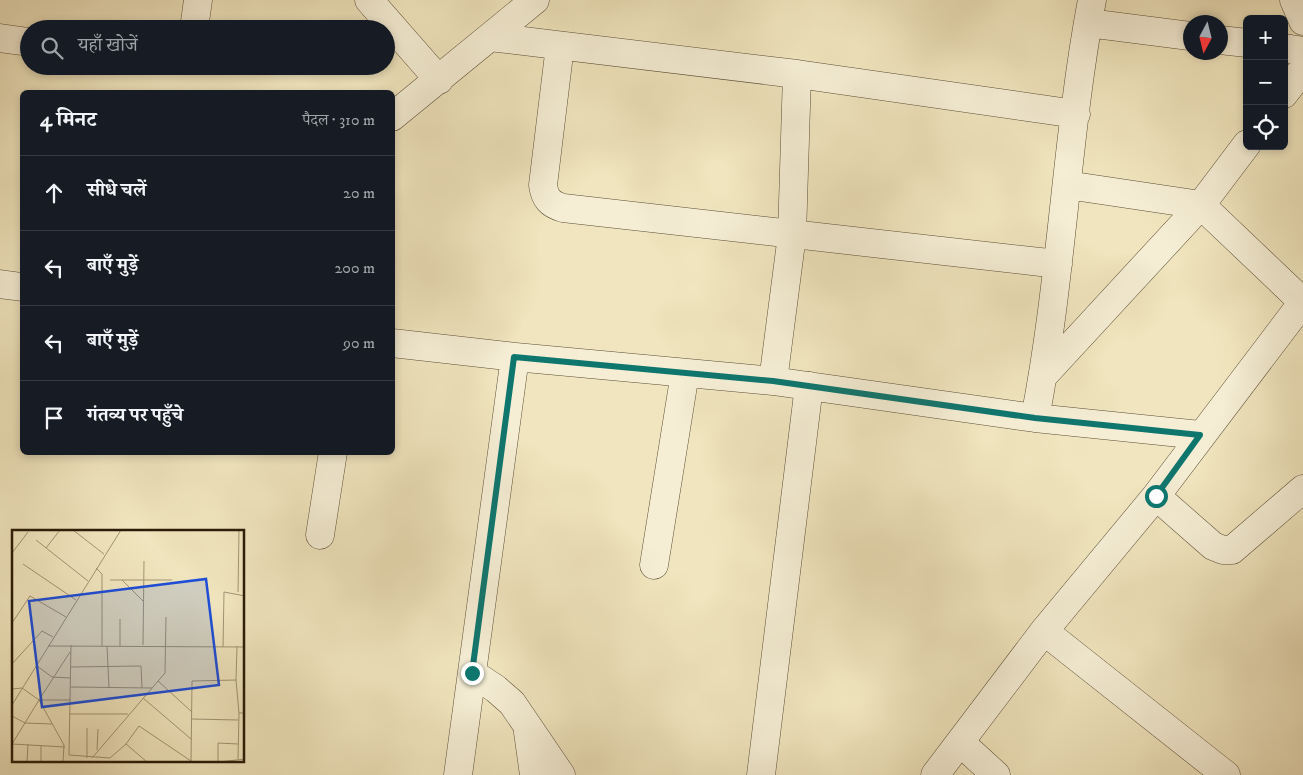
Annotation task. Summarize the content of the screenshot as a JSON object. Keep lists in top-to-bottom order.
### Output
{
  "north": "bottom",
  "page": {
    "map_buttons": ["+", "−"],
    "search": "यहाँ खोजें",
    "heading": ["4 मिनट", "पैदल · 310 m"],
    "list": [
      ["सीधे चलें", "20 m"],
      ["बाएँ मुड़ें", "200 m"],
      ["बाएँ मुड़ें", "90 m"],
      "गंतव्य पर पहुँचे"
    ]
  }
}
